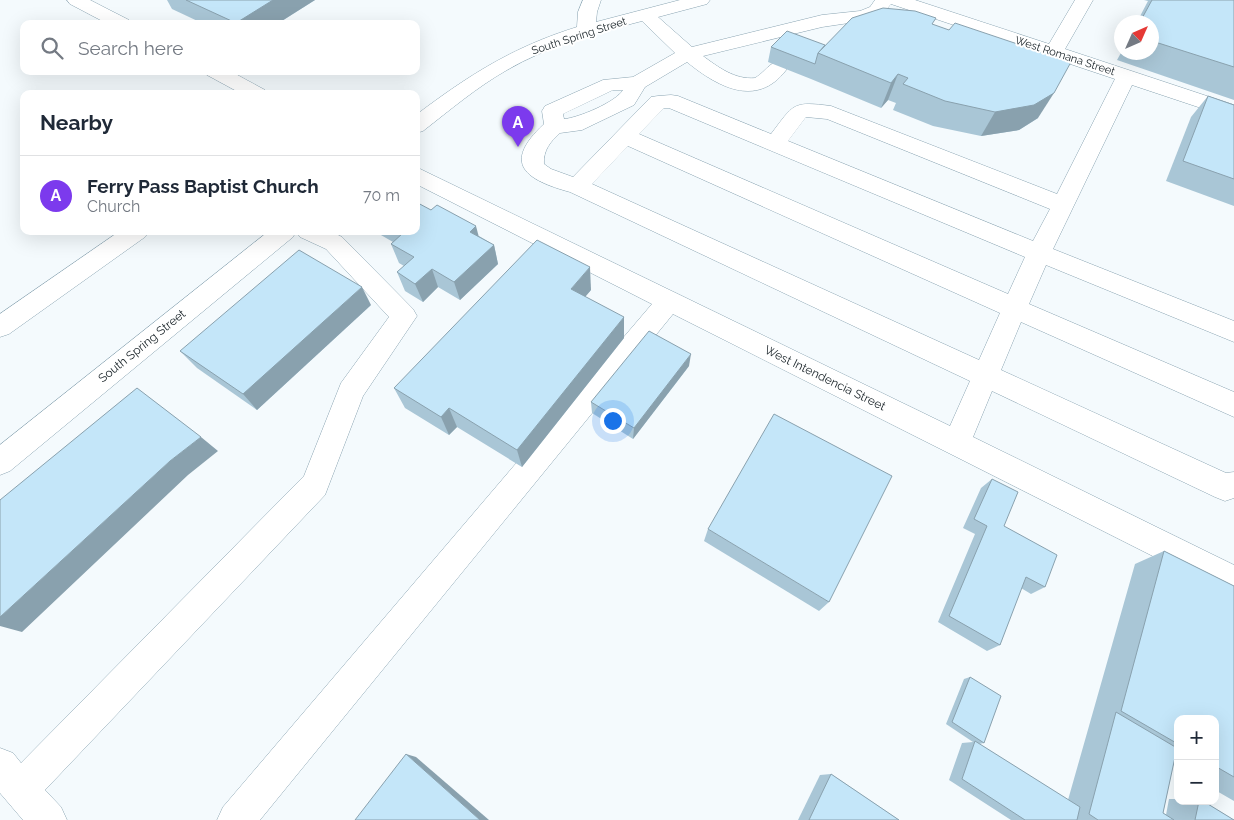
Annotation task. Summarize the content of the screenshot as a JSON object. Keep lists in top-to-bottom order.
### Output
{
  "streets": {
    "street": ["South Spring Street", "West Romana Street", "West Intendencia Street"]
  },
  "north": "top right",
  "page": {
    "search": "Search here",
    "heading": "Nearby",
    "pins": "A",
    "list": [
      {
        "mark": "A",
        "name": "Ferry Pass Baptist Church",
        "note": "Church",
        "value": "70 m"
      }
    ],
    "map_buttons": ["+", "−"]
  }
}
